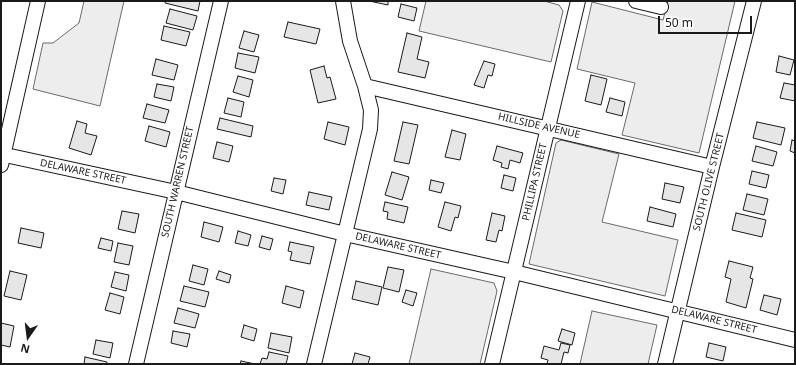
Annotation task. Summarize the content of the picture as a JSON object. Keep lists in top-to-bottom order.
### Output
{
  "streets": {
    "street": [
      "HILLSIDE AVENUE",
      "DELAWARE STREET",
      "SOUTH WARREN STREET",
      "PHILLIPA STREET",
      "SOUTH OLIVE STREET"
    ]
  },
  "crossings": [
    ["HILLSIDE AVENUE", "PHILLIPA STREET"],
    ["HILLSIDE AVENUE", "SOUTH OLIVE STREET"],
    ["DELAWARE STREET", "SOUTH WARREN STREET"],
    ["DELAWARE STREET", "PHILLIPA STREET"],
    ["DELAWARE STREET", "SOUTH OLIVE STREET"]
  ],
  "scale_bar": "50 m",
  "north": "bottom"
}
